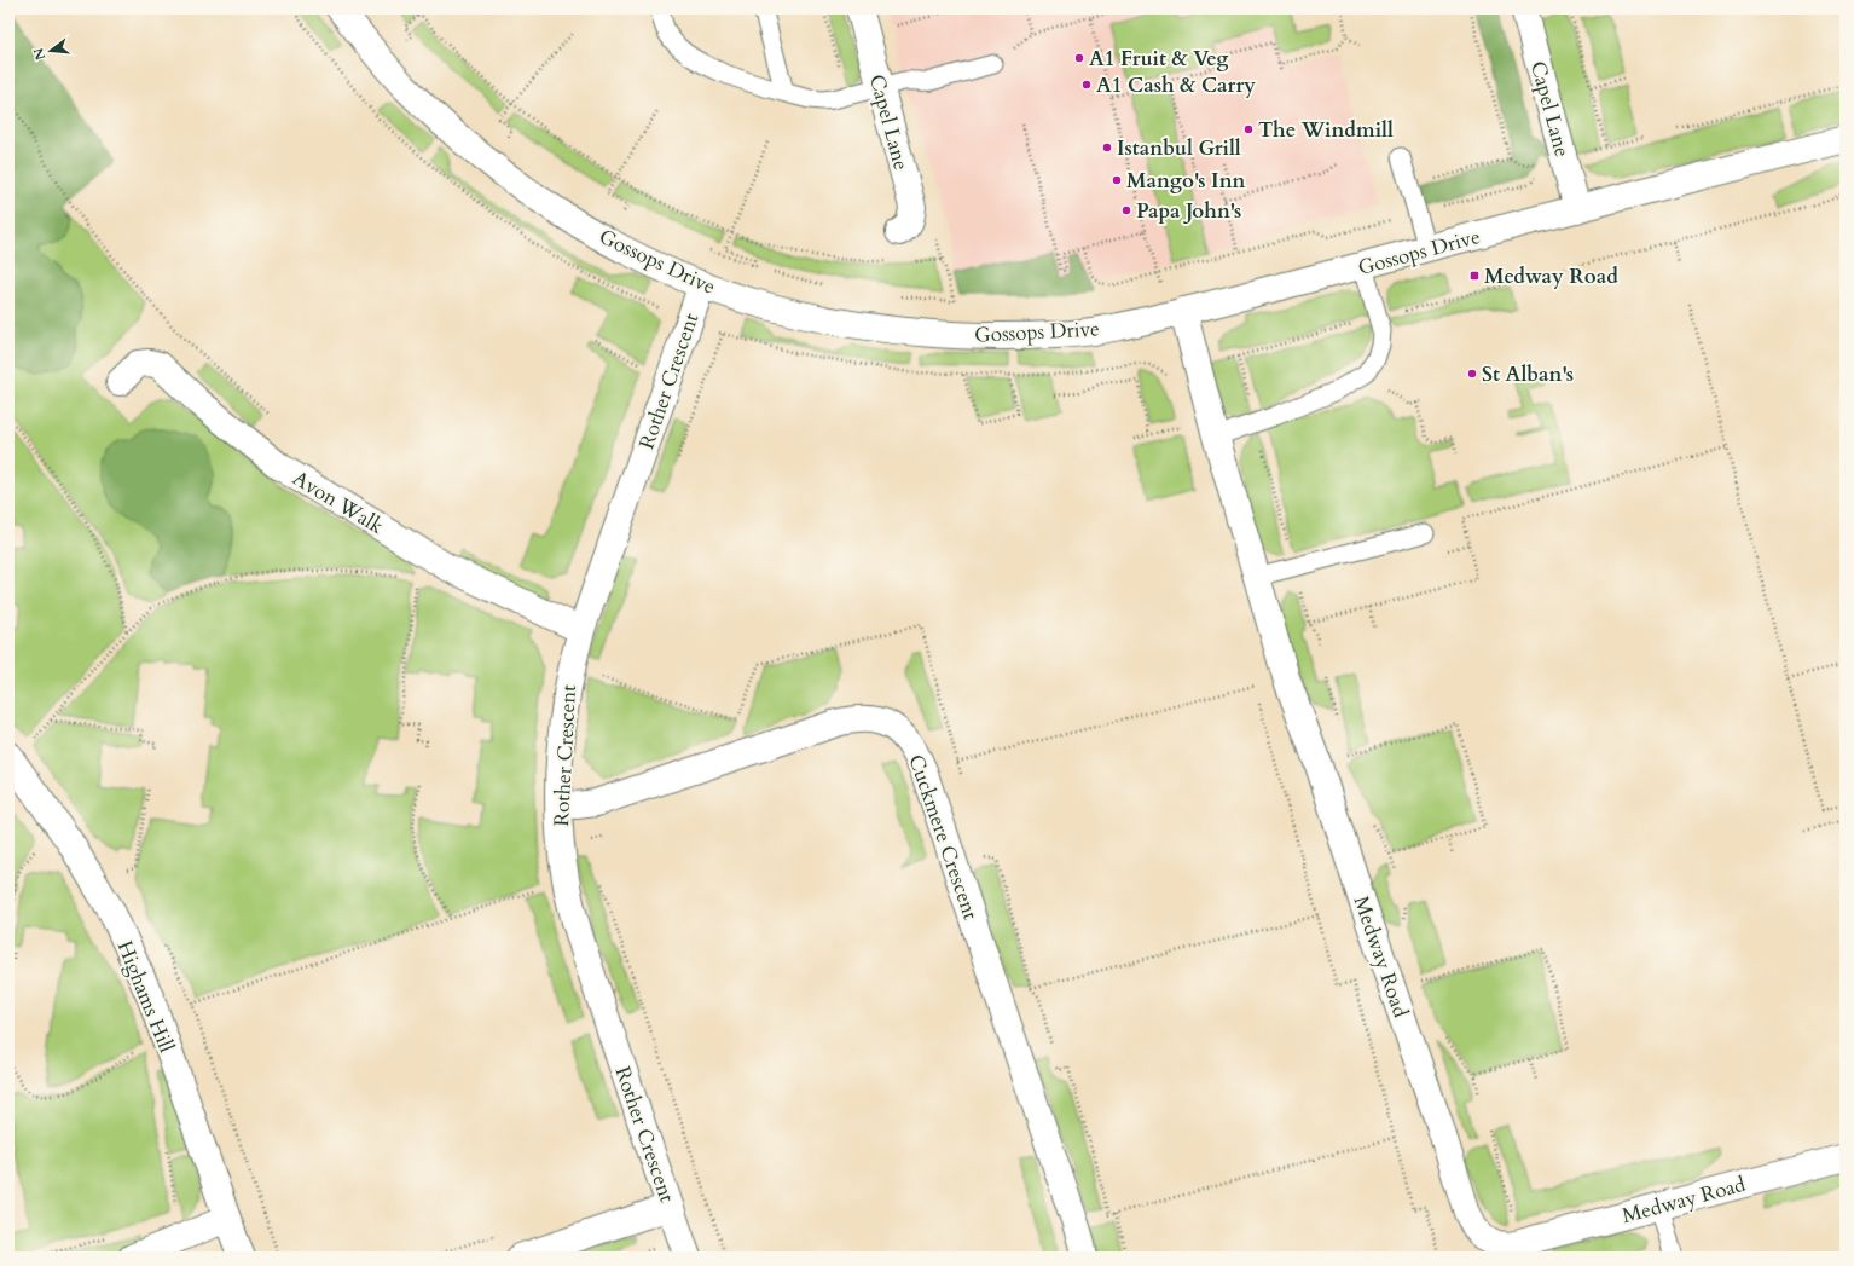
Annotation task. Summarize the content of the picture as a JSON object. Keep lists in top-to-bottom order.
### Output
{
  "streets": {
    "street": [
      "Capel Lane",
      "Gossops Drive",
      "Rother Crescent",
      "Avon Walk",
      "Cuckmere Crescent",
      "Medway Road",
      "Highams Hill"
    ]
  },
  "crossings": [
    ["Capel Lane", "Gossops Drive"],
    ["Gossops Drive", "Rother Crescent"],
    ["Gossops Drive", "Medway Road"],
    ["Rother Crescent", "Avon Walk"],
    ["Rother Crescent", "Cuckmere Crescent"]
  ],
  "places": {
    "other": [
      "A1 Fruit & Veg",
      "A1 Cash & Carry",
      "The Windmill",
      "Istanbul Grill",
      "Mango's Inn",
      "Papa John's",
      "St Alban's"
    ],
    "transit": ["Medway Road"]
  },
  "north": "left"
}
